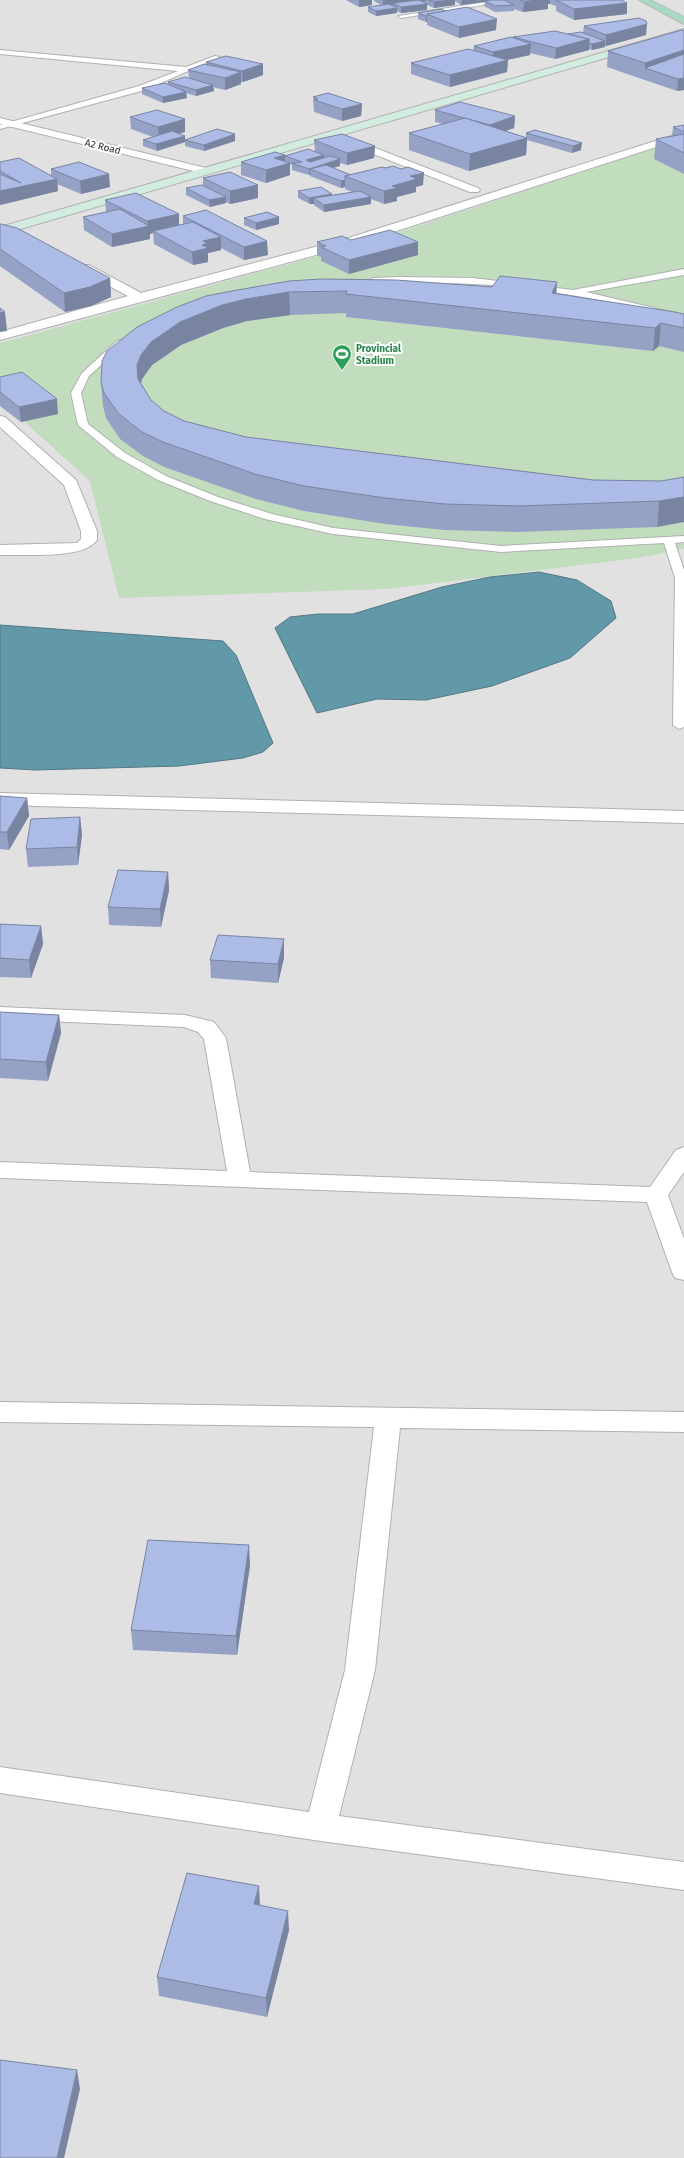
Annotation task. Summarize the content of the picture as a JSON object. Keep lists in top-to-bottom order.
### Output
{
  "streets": {
    "street": ["A2 Road"]
  },
  "places": {
    "sports": ["Provincial Stadium"]
  }
}
